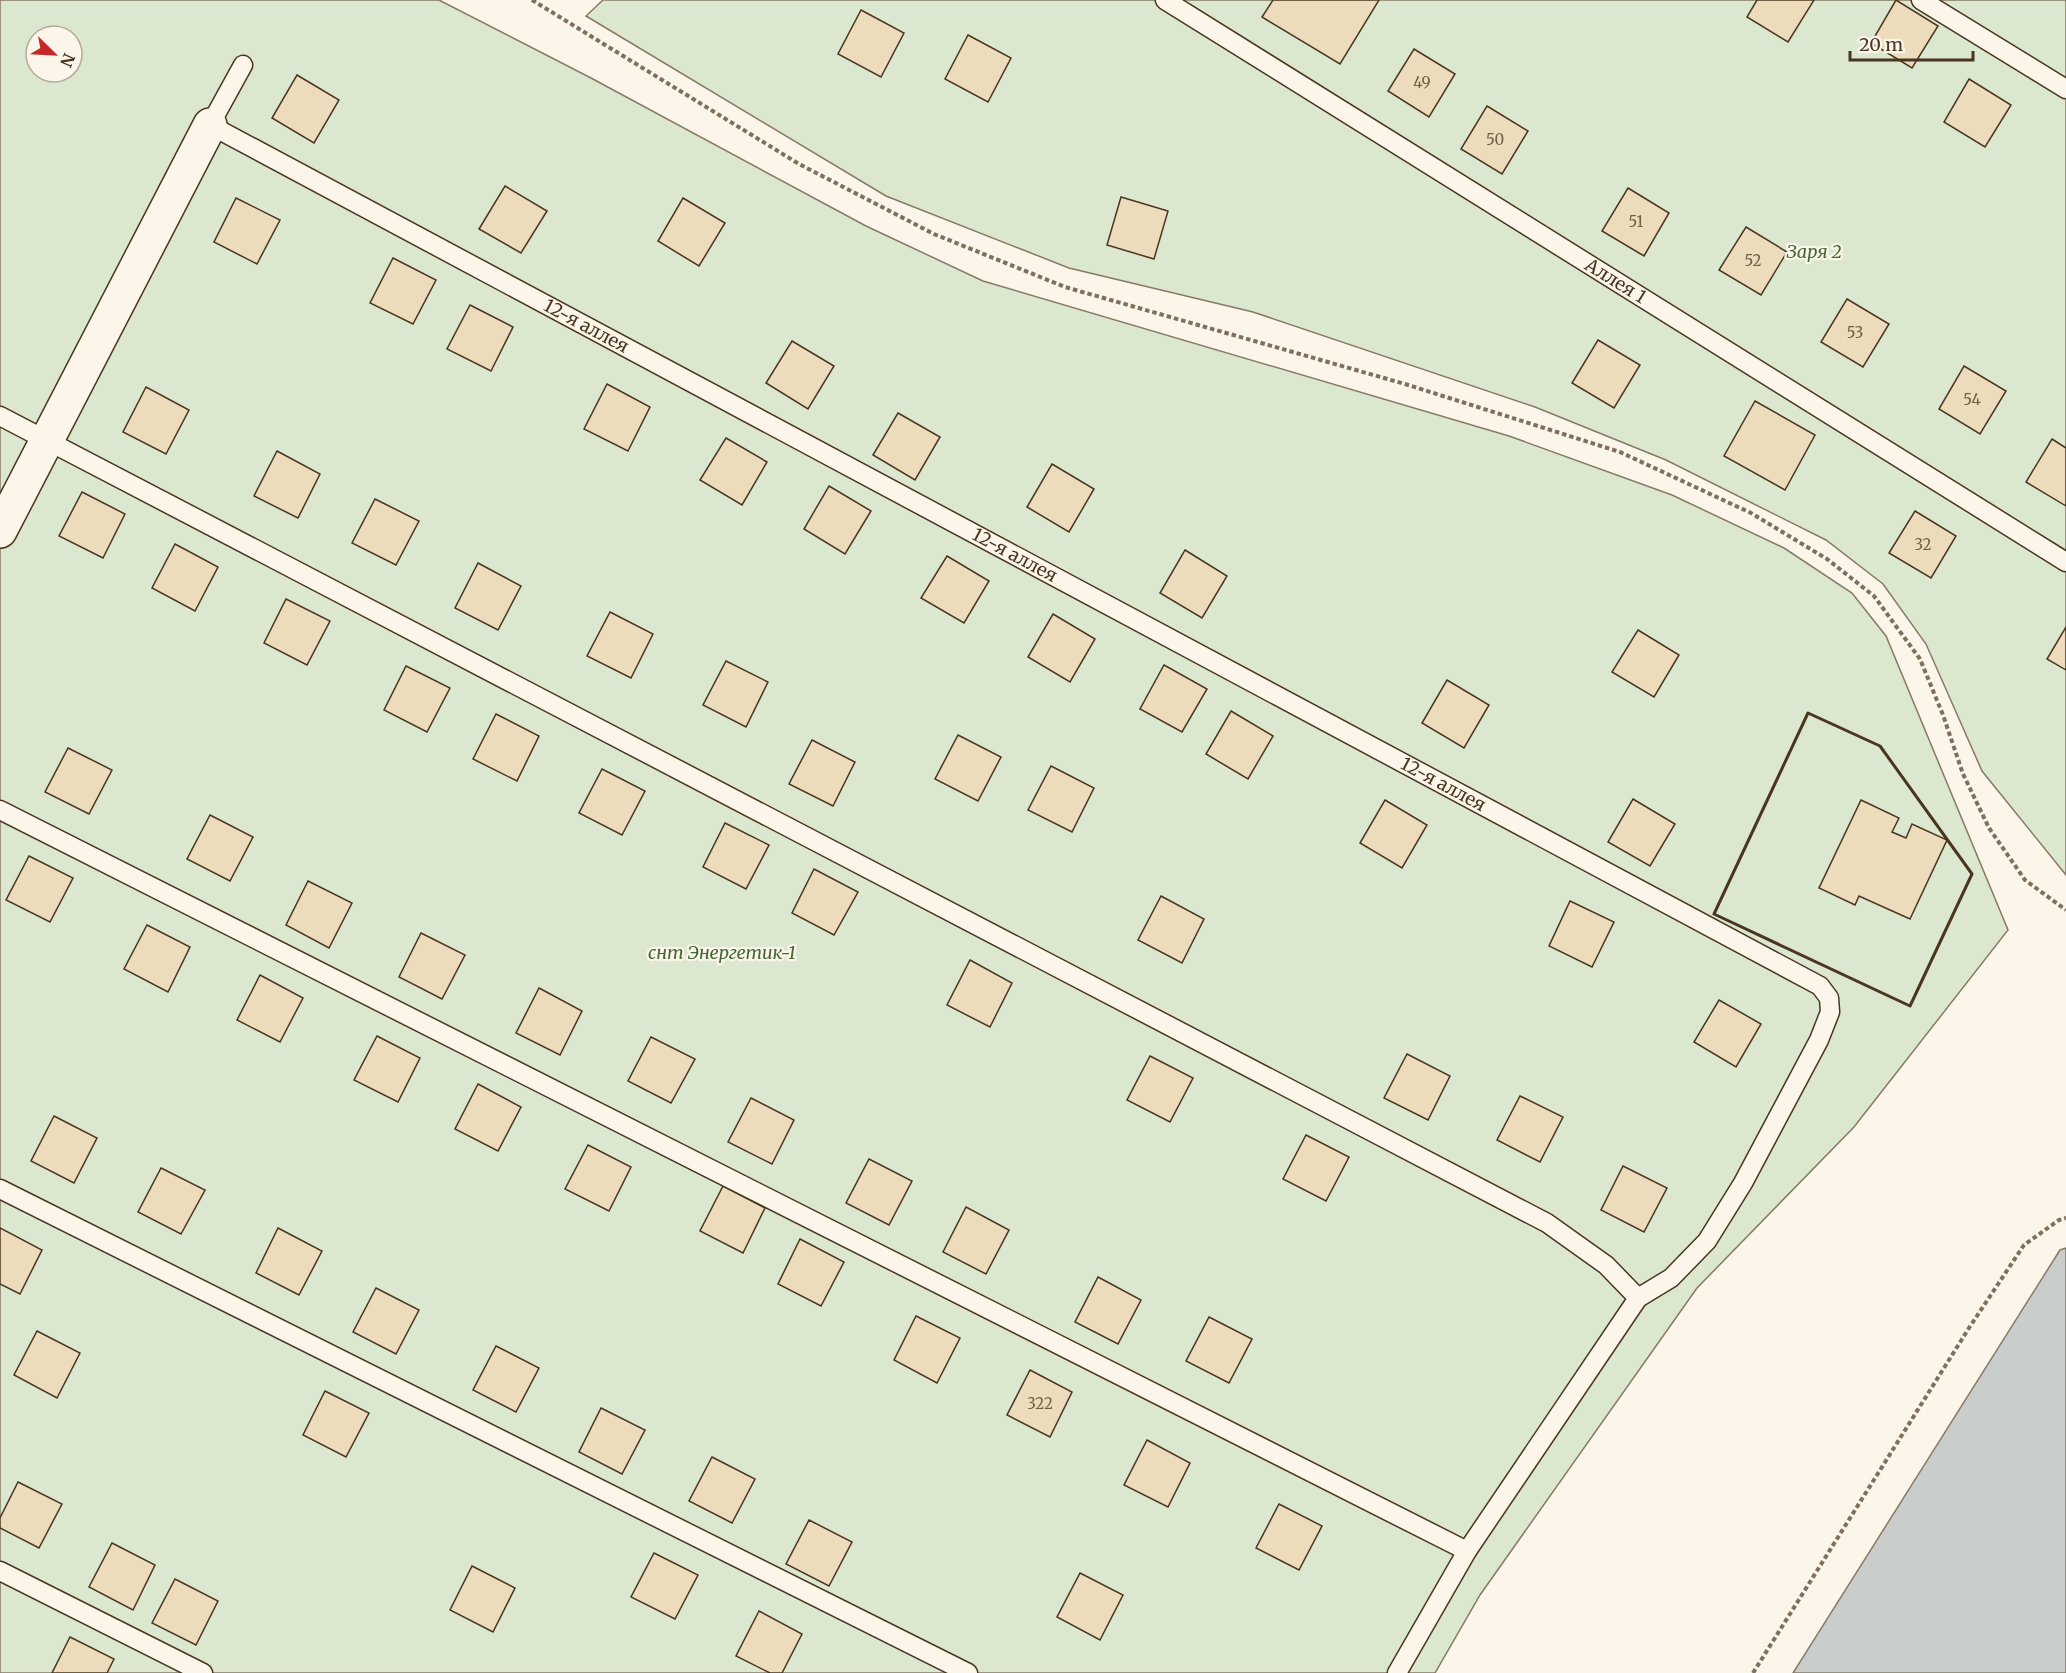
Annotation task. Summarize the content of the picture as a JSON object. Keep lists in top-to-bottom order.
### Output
{
  "streets": {
    "lane": ["Аллея 1", "12-я аллея"]
  },
  "parks": ["Заря 2", "снт Энергетик-1"],
  "house_numbers": [
    "49",
    "50",
    "51",
    "52",
    "53",
    "54",
    "32",
    "322"
  ],
  "scale_bar": "20 m",
  "north": "bottom right"
}
